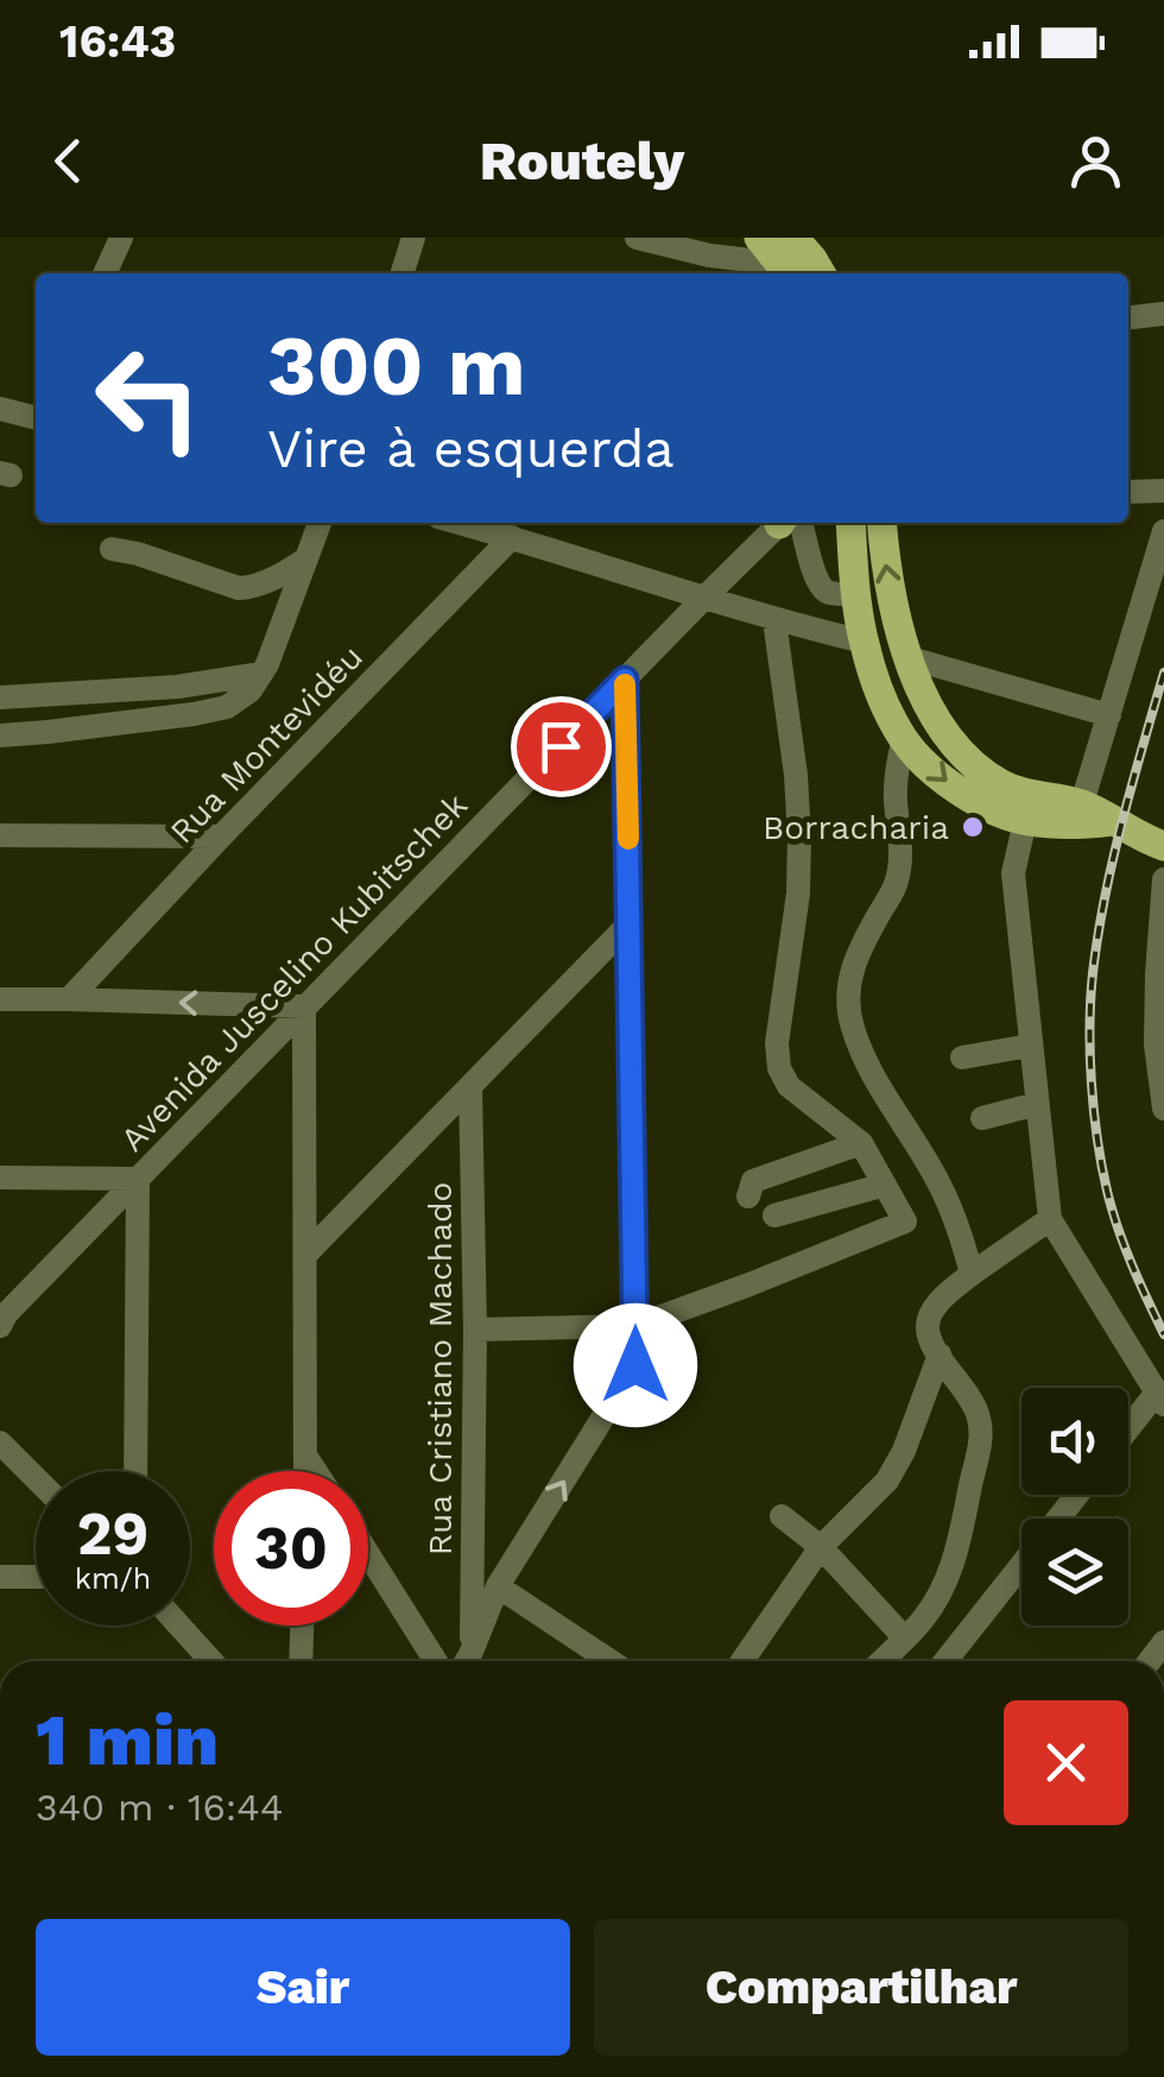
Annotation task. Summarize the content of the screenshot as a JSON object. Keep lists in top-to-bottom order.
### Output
{
  "streets": {
    "street": ["Rua Montevidéu", "Avenida Juscelino Kubitschek", "Rua Cristiano Machado"]
  },
  "places": ["Borracharia"],
  "page": {
    "status": "16:43",
    "header": "Routely",
    "turn": ["300 m", "Vire à esquerda"],
    "speed": "29 km/h",
    "limit": "30",
    "heading": ["1 min", "340 m · 16:44"],
    "buttons": ["Sair", "Compartilhar"]
  }
}
